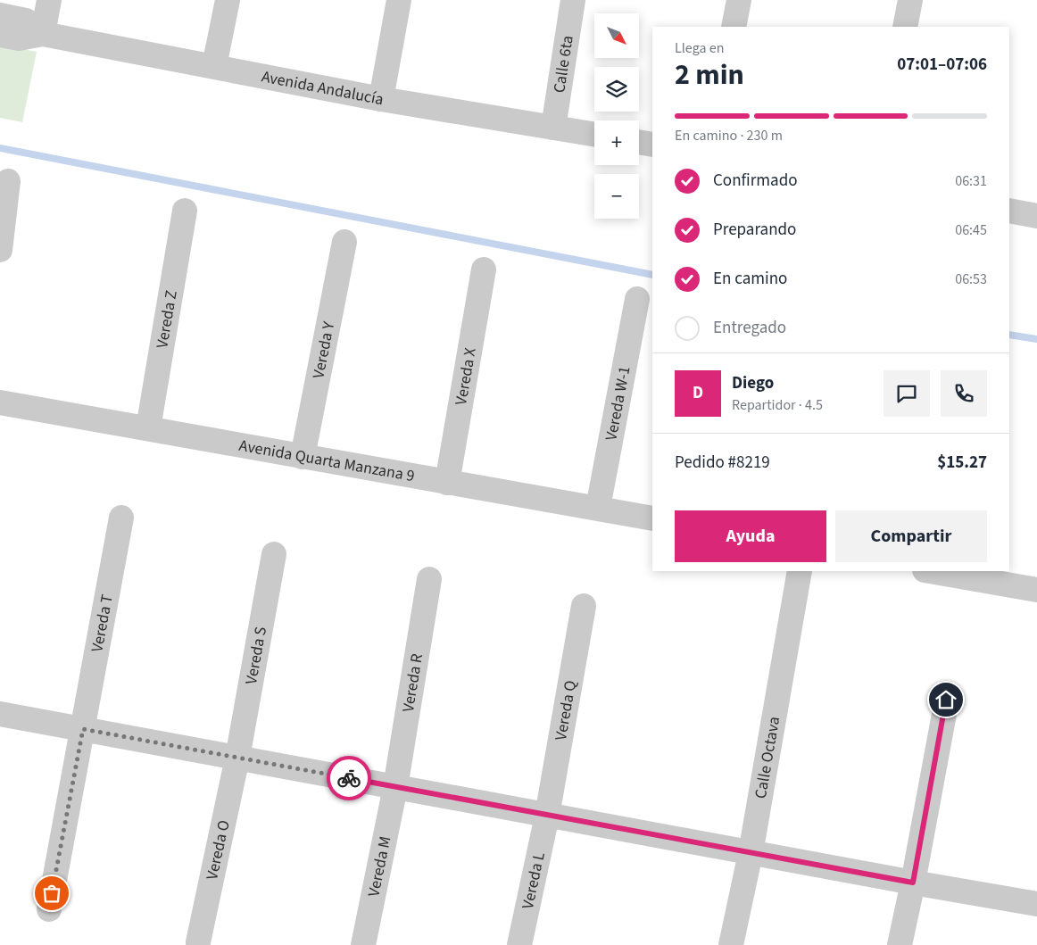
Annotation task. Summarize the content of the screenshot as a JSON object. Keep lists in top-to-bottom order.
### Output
{
  "streets": {
    "street": [
      "Calle 6ta",
      "Avenida Andalucía",
      "Vereda Z",
      "Vereda Y",
      "Vereda X",
      "Vereda W-1",
      "Avenida Quarta Manzana 9",
      "Vereda T",
      "Vereda S",
      "Vereda R",
      "Vereda Q",
      "Calle Octava",
      "Vereda O",
      "Vereda M",
      "Vereda L"
    ]
  },
  "crossings": [
    ["Calle 6ta", "Avenida Andalucía"],
    ["Vereda Z", "Avenida Quarta Manzana 9"],
    ["Vereda Y", "Avenida Quarta Manzana 9"],
    ["Vereda X", "Avenida Quarta Manzana 9"],
    ["Vereda W-1", "Avenida Quarta Manzana 9"],
    ["Vereda S", "Vereda O"],
    ["Vereda R", "Vereda M"],
    ["Vereda Q", "Vereda L"]
  ],
  "north": "bottom right",
  "page": {
    "map_buttons": ["+", "−"],
    "heading": ["2 min", "Llega en", "07:01–07:06"],
    "panel": [
      "Diego",
      "Repartidor · 4.5",
      "Pedido #8219",
      "$15.27"
    ],
    "bar": "En camino · 230 m",
    "list": [
      ["Confirmado", "06:31"],
      ["Preparando", "06:45"],
      ["En camino", "06:53"],
      "Entregado"
    ],
    "round": "D",
    "buttons": ["Ayuda", "Compartir"]
  }
}
